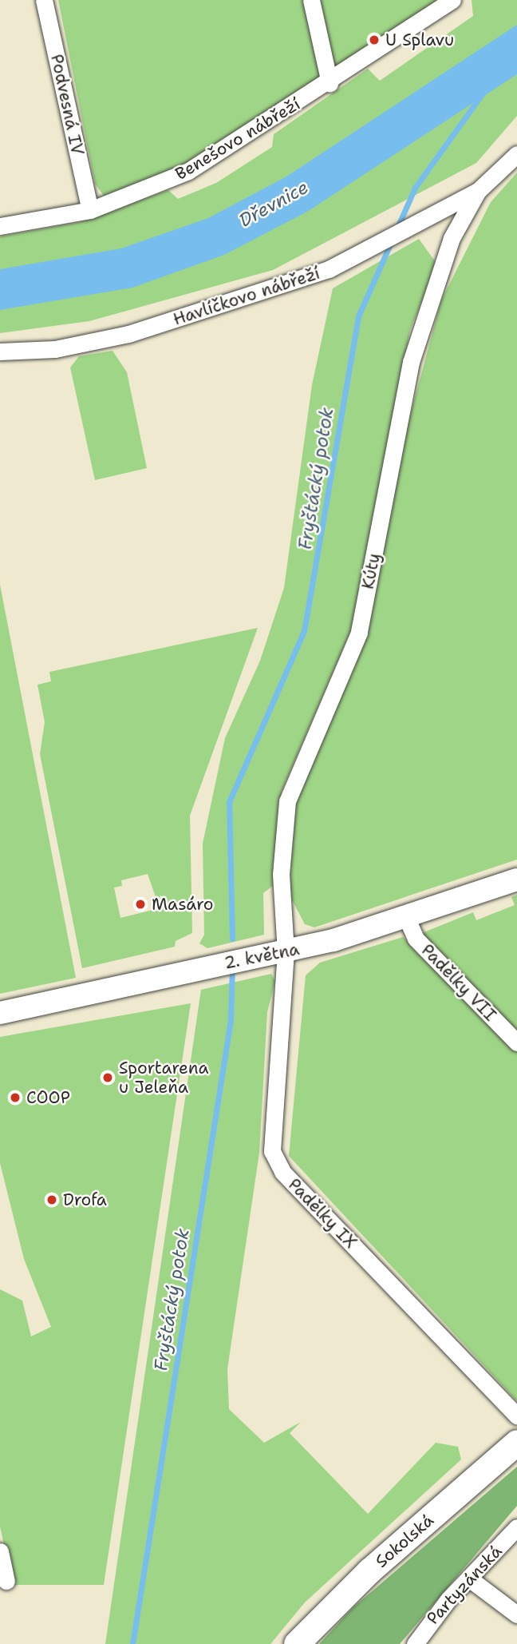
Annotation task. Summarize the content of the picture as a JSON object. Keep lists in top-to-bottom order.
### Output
{
  "streets": {
    "main road": ["Sokolská"],
    "street": [
      "Podvesná IV",
      "Benešovo nábřeží",
      "Havlíčkovo nábřeží",
      "Kúty",
      "2. května",
      "Padělky VII",
      "Padělky IX",
      "Partyzánská"
    ]
  },
  "crossings": [
    ["Podvesná IV", "Benešovo nábřeží"],
    ["Havlíčkovo nábřeží", "Kúty"],
    ["Kúty", "2. května"],
    ["Kúty", "Padělky IX"],
    ["2. května", "Padělky VII"],
    ["2. května", "Padělky IX"]
  ],
  "water": ["Dřevnice", "Fryštácký potok"],
  "places": [
    "U Splavu",
    "Masáro",
    "Sportarena u Jeleňa",
    "COOP",
    "Drofa"
  ]
}
